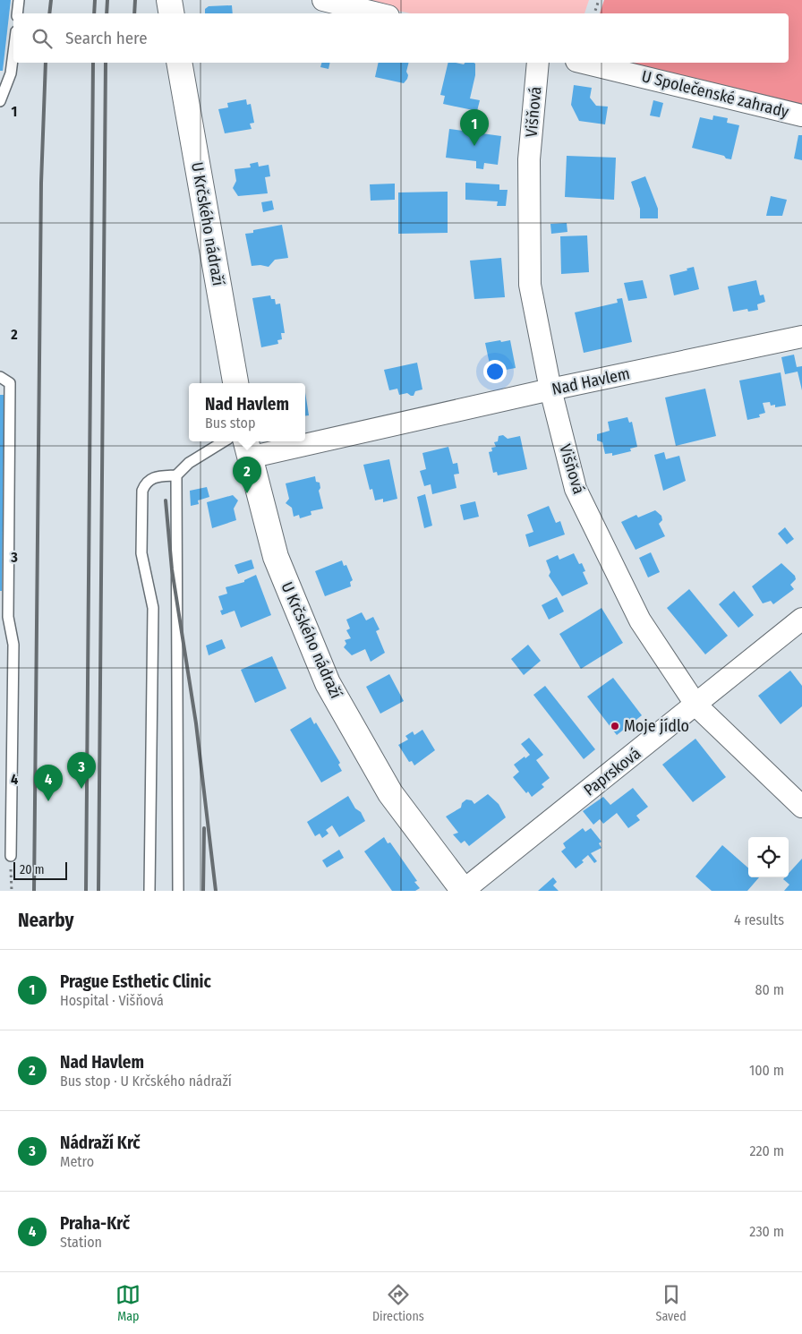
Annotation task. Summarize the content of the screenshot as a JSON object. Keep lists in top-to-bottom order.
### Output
{
  "streets": {
    "street": [
      "U Společenské zahrady",
      "Višňová",
      "U Krčského nádraží",
      "Nad Havlem",
      "Paprsková"
    ]
  },
  "crossings": [
    ["Višňová", "Nad Havlem"],
    ["Višňová", "Paprsková"],
    ["U Krčského nádraží", "Nad Havlem"],
    ["U Krčského nádraží", "Paprsková"]
  ],
  "places": ["Moje jídlo"],
  "scale_bar": "20 m",
  "page": {
    "search": "Search here",
    "pins": [
      "1",
      "2",
      "3",
      "4"
    ],
    "popup": ["Nad Havlem", "Bus stop"],
    "scale": "20 m",
    "heading": ["Nearby", "4 results"],
    "list": [
      {
        "mark": "1",
        "name": "Prague Esthetic Clinic",
        "note": "Hospital · Višňová",
        "value": "80 m"
      },
      {
        "mark": "2",
        "name": "Nad Havlem",
        "note": "Bus stop · U Krčského nádraží",
        "value": "100 m"
      },
      {
        "mark": "3",
        "name": "Nádraží Krč",
        "note": "Metro",
        "value": "220 m"
      },
      {
        "mark": "4",
        "name": "Praha-Krč",
        "note": "Station",
        "value": "230 m"
      }
    ],
    "nav": ["Map", "Directions", "Saved"]
  },
  "grid": {
    "rows": [
      "1",
      "2",
      "3",
      "4"
    ]
  }
}
